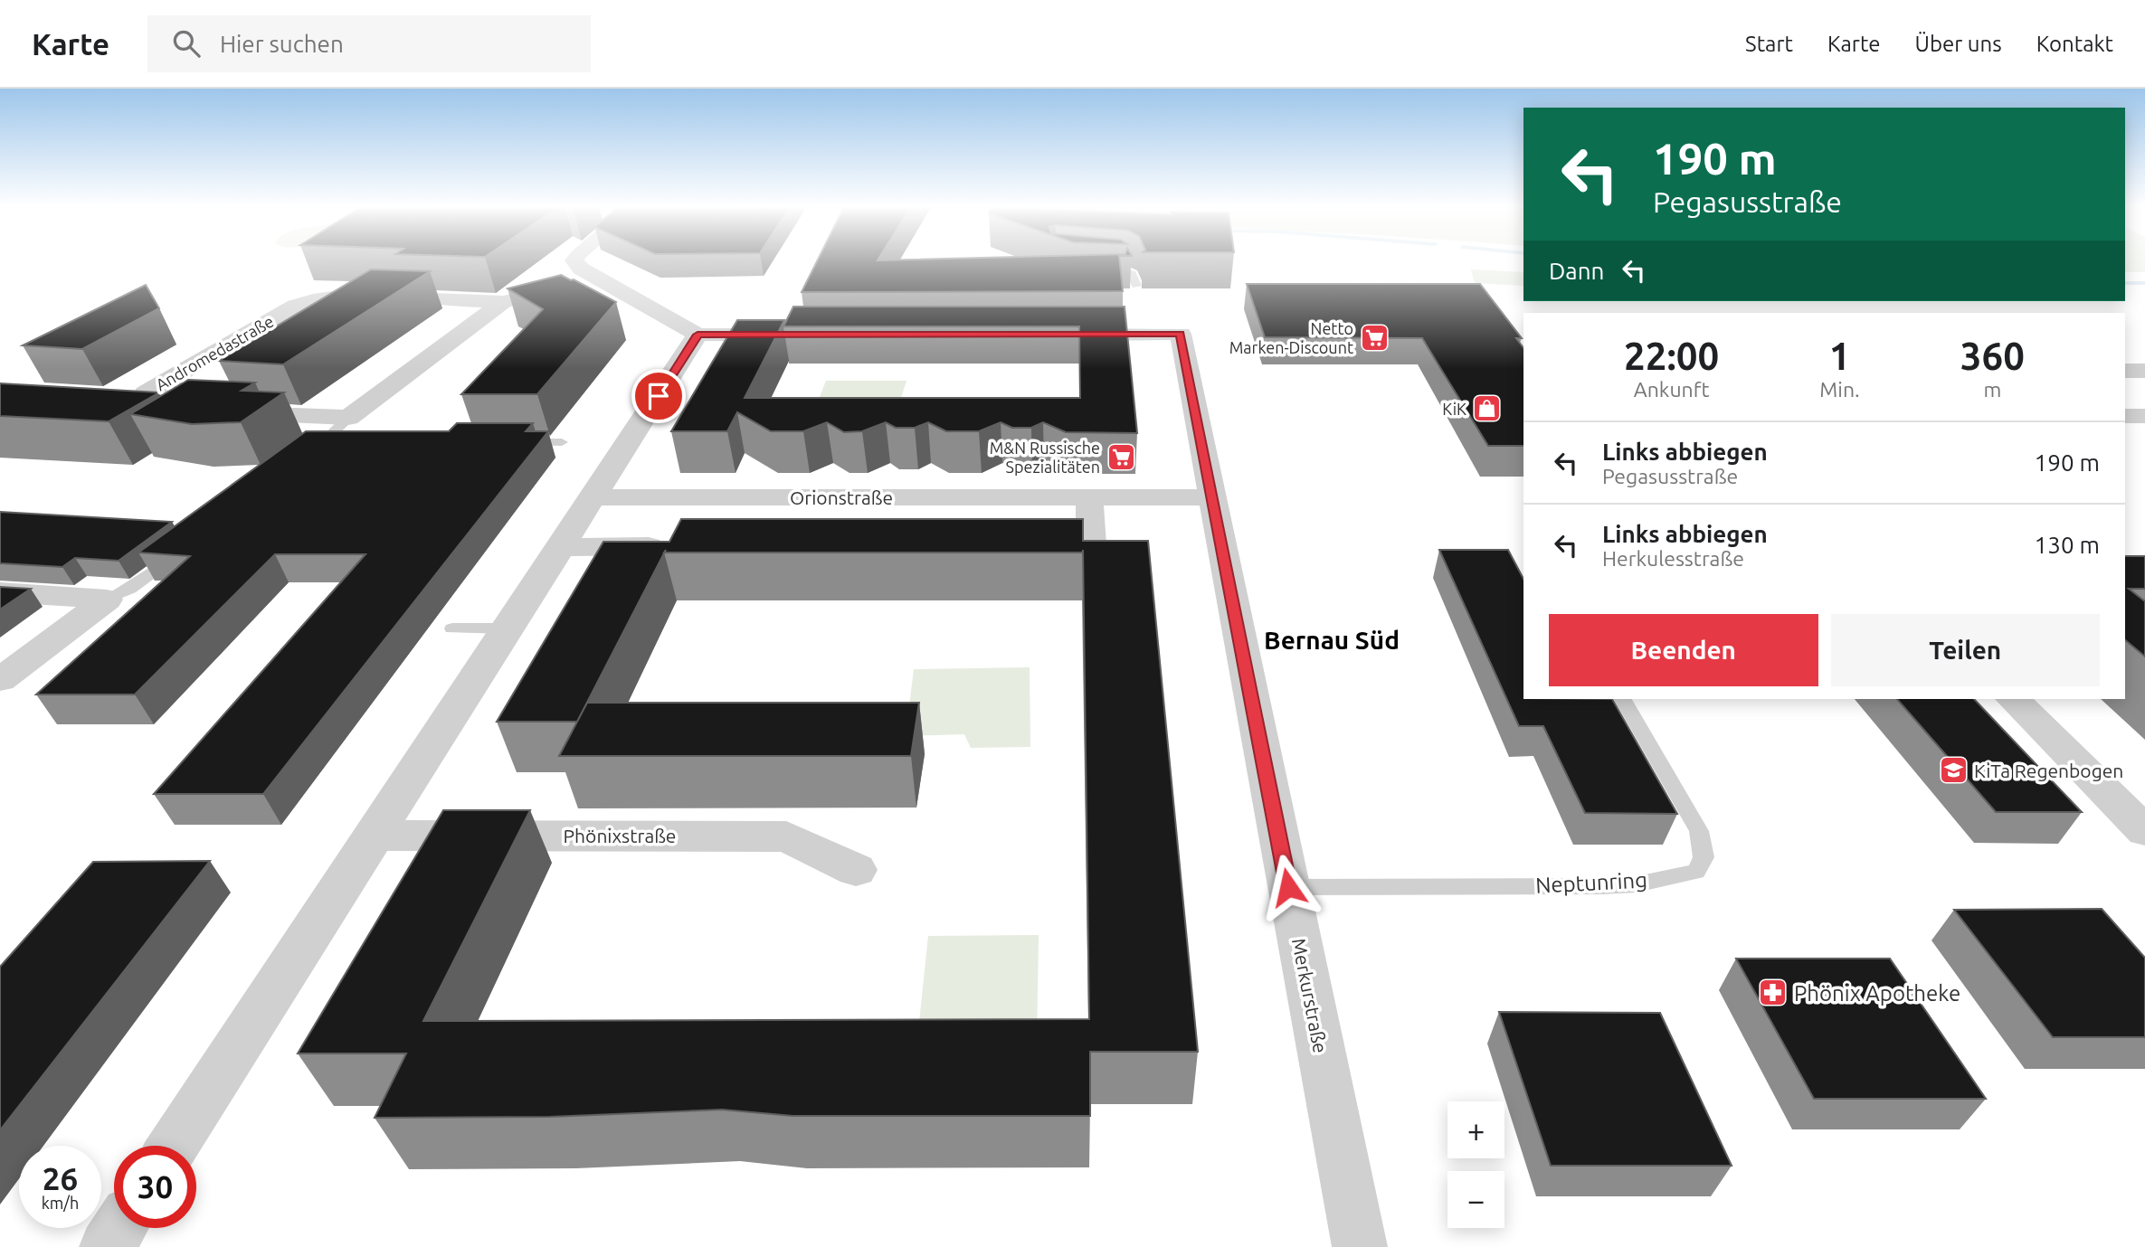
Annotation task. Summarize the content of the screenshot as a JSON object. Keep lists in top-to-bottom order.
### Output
{
  "streets": {
    "street": [
      "Andromedastraße",
      "Orionstraße",
      "Phönixstraße",
      "Merkurstraße"
    ],
    "lane": ["Neptunring"]
  },
  "crossings": [
    ["Orionstraße", "Merkurstraße"],
    ["Neptunring", "Merkurstraße"]
  ],
  "districts": ["Bernau Süd"],
  "places": {
    "supermarket": ["Netto Marken-Discount", "M&N Russische Spezialitäten"],
    "shop": ["KiK"],
    "school or university": ["KiTa Regenbogen"],
    "pharmacy": ["Phönix Apotheke"]
  },
  "page": {
    "header": "Karte",
    "search": "Hier suchen",
    "nav": [
      "Start",
      "Karte",
      "Über uns",
      "Kontakt"
    ],
    "turn": ["190 m", "Pegasusstraße"],
    "then": "Dann",
    "eta": [
      "22:00",
      "Ankunft",
      "1",
      "Min.",
      "360",
      "m"
    ],
    "list": [
      {
        "name": "Links abbiegen",
        "note": "Pegasusstraße",
        "value": "190 m"
      },
      {
        "name": "Links abbiegen",
        "note": "Herkulesstraße",
        "value": "130 m"
      }
    ],
    "buttons": ["Beenden", "Teilen"],
    "map_buttons": ["+", "−"],
    "speed": "26 km/h",
    "limit": "30"
  }
}
